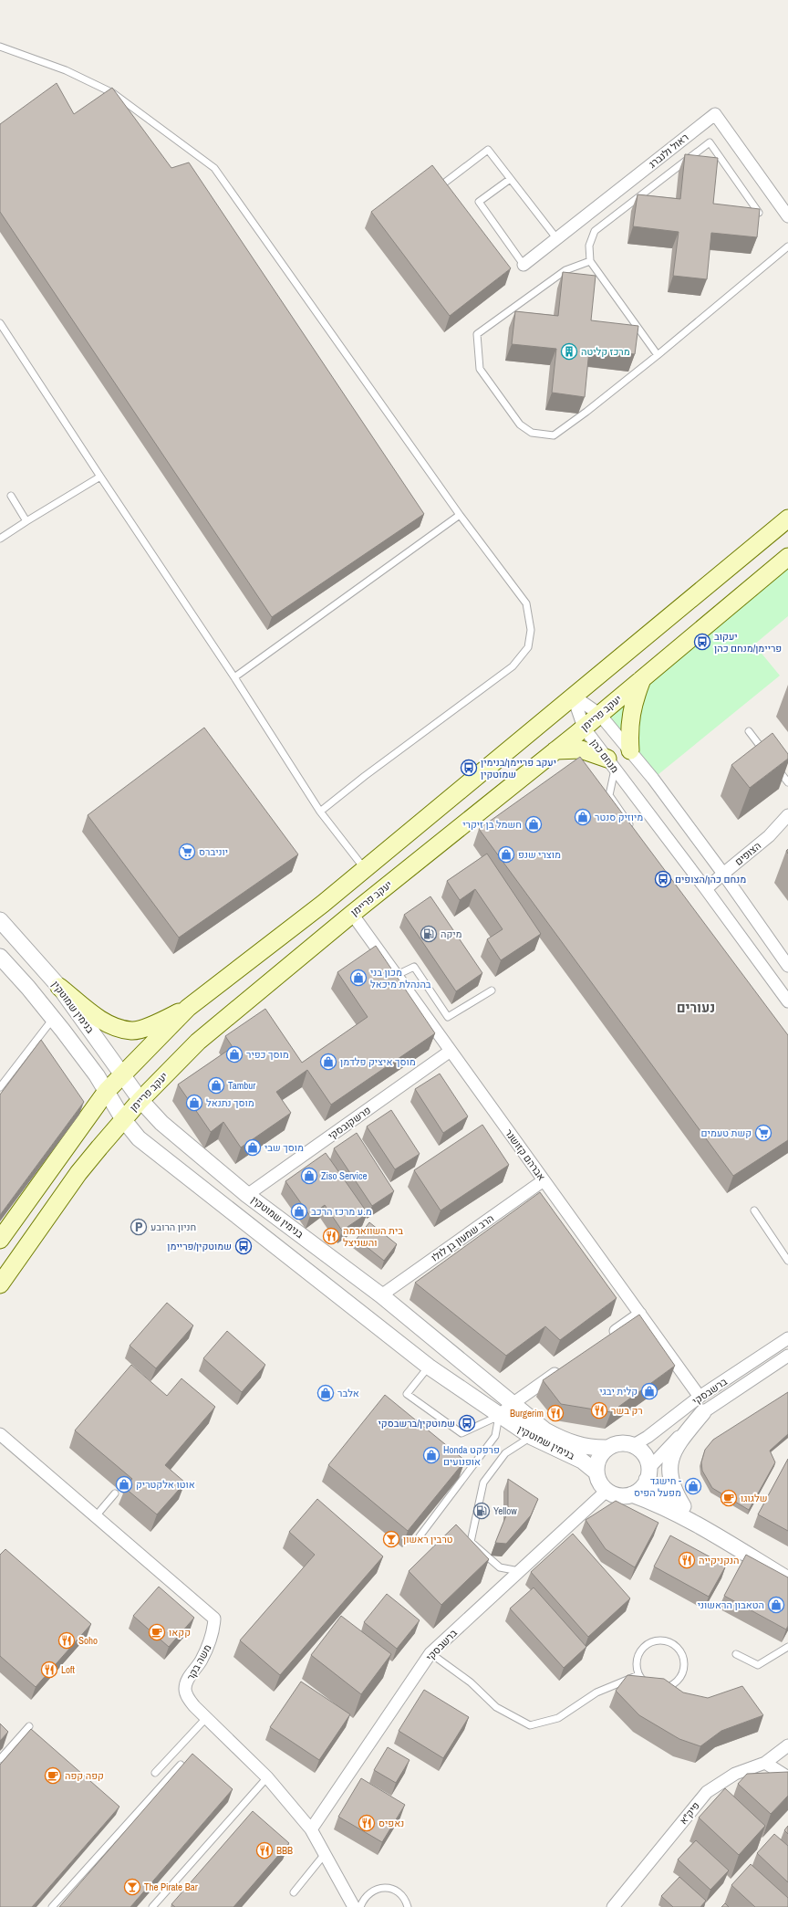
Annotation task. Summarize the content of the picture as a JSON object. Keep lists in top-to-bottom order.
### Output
{
  "streets": {
    "main road": ["יעקב פריימן"],
    "street": [
      "ראול ולנברג",
      "מנחם כהן",
      "הצופים",
      "בנימין שמוטקין",
      "פרשקובסקי",
      "אברהם קזושנר",
      "הרב שמעון בן לולו",
      "ברשבסקי",
      "משה בקר",
      "פיק\"א"
    ]
  },
  "crossings": [
    ["יעקב פריימן", "מנחם כהן"],
    ["יעקב פריימן", "בנימין שמוטקין"],
    ["יעקב פריימן", "אברהם קזושנר"],
    ["מנחם כהן", "הצופים"],
    ["בנימין שמוטקין", "פרשקובסקי"],
    ["בנימין שמוטקין", "הרב שמעון בן לולו"],
    ["בנימין שמוטקין", "ברשבסקי"],
    ["פרשקובסקי", "אברהם קזושנר"],
    ["אברהם קזושנר", "הרב שמעון בן לולו"],
    ["אברהם קזושנר", "ברשבסקי"],
    ["ברשבסקי", "משה בקר"]
  ],
  "districts": ["נעורים"],
  "places": {
    "building": ["מרכז קליטה"],
    "bus stop": [
      "יעקוב פריימן/מנחם כהן",
      "יעקב פריימן/בנימין שמוטקין",
      "מנחם כהן/הצופים",
      "שמוטקין/פריימן",
      "שמוטקין/ברשבסקי"
    ],
    "shop": [
      "מיוזיק סנטר",
      "חשמל בן זיקרי",
      "מוצרי שנפ",
      "מכון בני בהנהלת מיכאל",
      "מוסך כפיר",
      "מוסך איציק פלדמן",
      "Tambur",
      "מוסך נתנאל",
      "מוסך שבי",
      "Ziso Service",
      "מ.ע מרכז הרכב",
      "קלית יבגי",
      "אלבר",
      "Honda פרפקט אופנועים",
      "אוטו אלקטריק",
      "חישגד - מפעל הפיס",
      "הטאבון הראשוני"
    ],
    "supermarket": ["יוניברס", "קשת טעמים"],
    "fuel station": ["מיקה", "Yellow"],
    "parking": ["חניון הרובע"],
    "restaurant": [
      "בית השווארמה והשניצל",
      "רק בשר",
      "Burgerim",
      "הנקניקייה",
      "Soho",
      "Loft",
      "נאפיס",
      "BBB"
    ],
    "cafe": ["שלגוגו", "קקאו", "קפה קפה"],
    "bar": ["טרבין ראשון", "The Pirate Bar"]
  }
}
